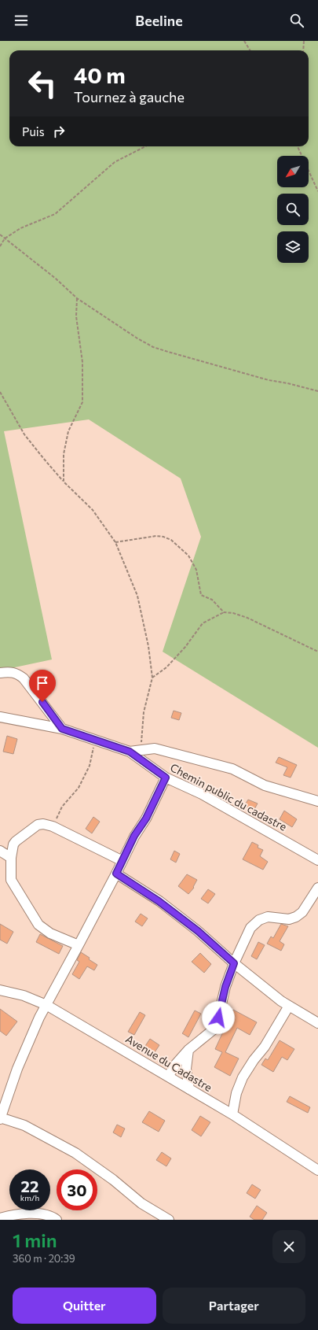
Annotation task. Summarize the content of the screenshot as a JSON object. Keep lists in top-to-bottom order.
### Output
{
  "streets": {
    "street": ["Chemin public du cadastre", "Avenue du Cadastre"]
  },
  "north": "bottom left",
  "page": {
    "header": "Beeline",
    "turn": ["40 m", "Tournez à gauche"],
    "then": "Puis",
    "speed": "22 km/h",
    "limit": "30",
    "heading": ["1 min", "360 m · 20:39"],
    "buttons": ["Quitter", "Partager"]
  }
}
